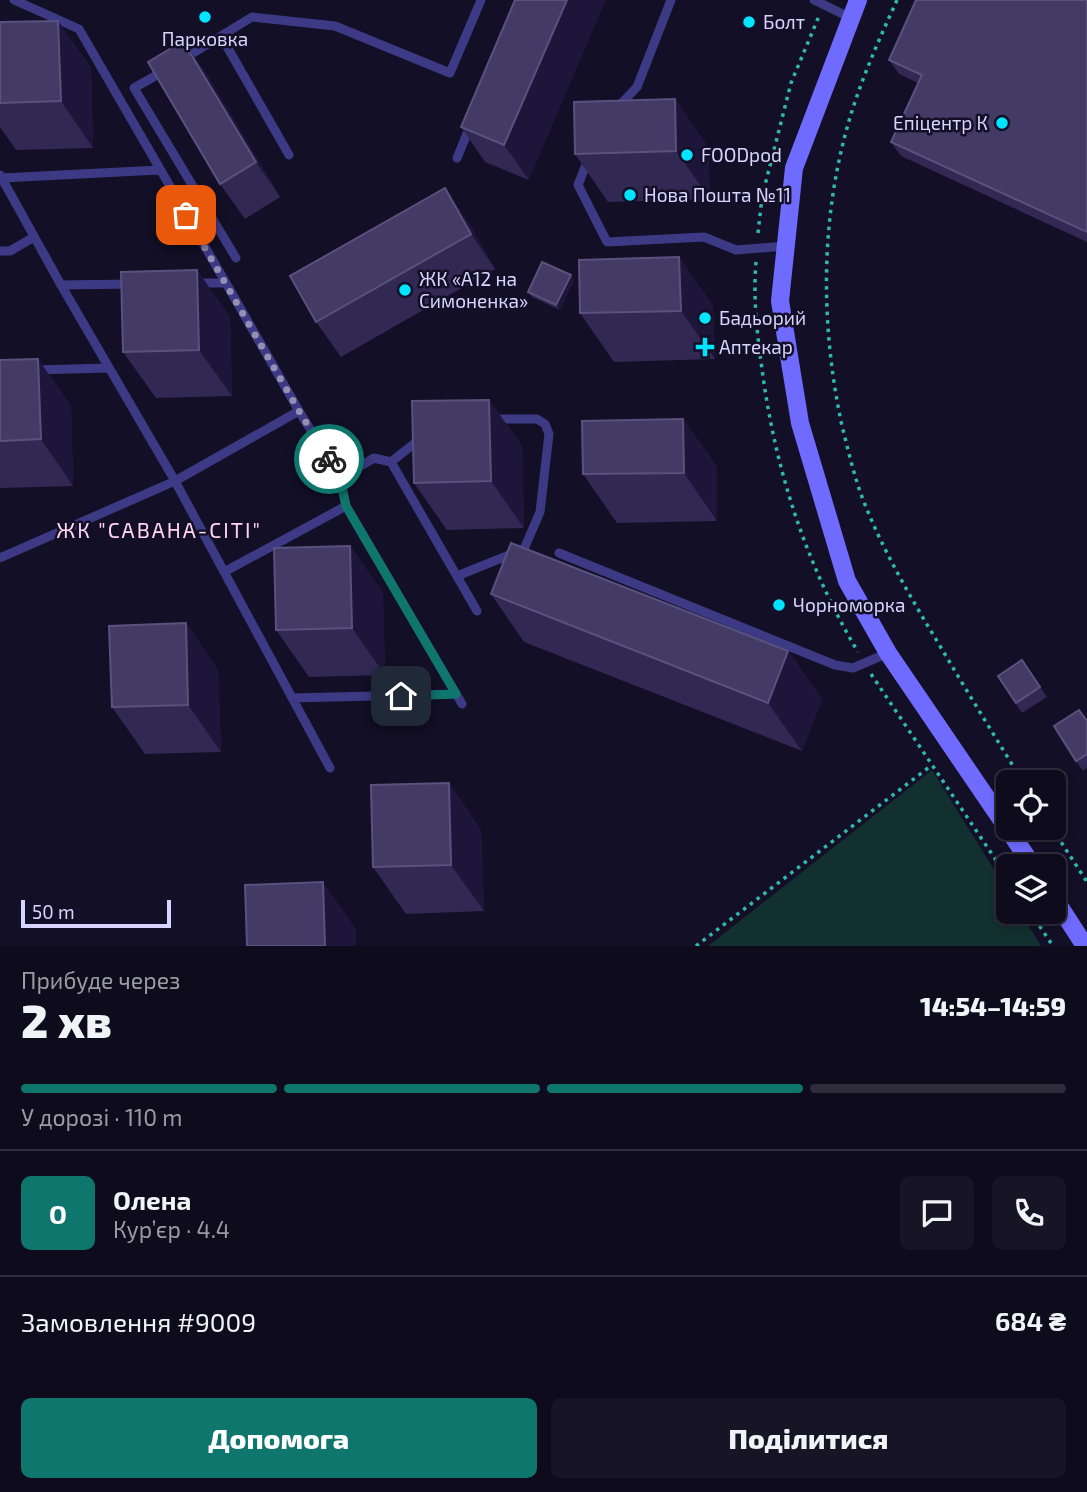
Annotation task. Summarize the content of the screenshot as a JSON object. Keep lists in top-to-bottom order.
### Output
{
  "districts": ["ЖК \"САВАНА-СІТІ\""],
  "places": {
    "other": [
      "Парковка",
      "Болт",
      "Епіцентр К",
      "FOODpod",
      "Нова Пошта №11",
      "ЖК «А12 на Симоненка»",
      "Бадьорий",
      "Чорноморка"
    ],
    "health": ["Аптекар"]
  },
  "scale_bar": "50 m",
  "page": {
    "scale": "50 m",
    "heading": ["2 хв", "Прибуде через", "14:54–14:59"],
    "panel": [
      "Олена",
      "Кур’єр · 4.4",
      "Замовлення #9009",
      "684 ₴"
    ],
    "bar": "У дорозі · 110 m",
    "round": "О",
    "buttons": ["Допомога", "Поділитися"]
  }
}
